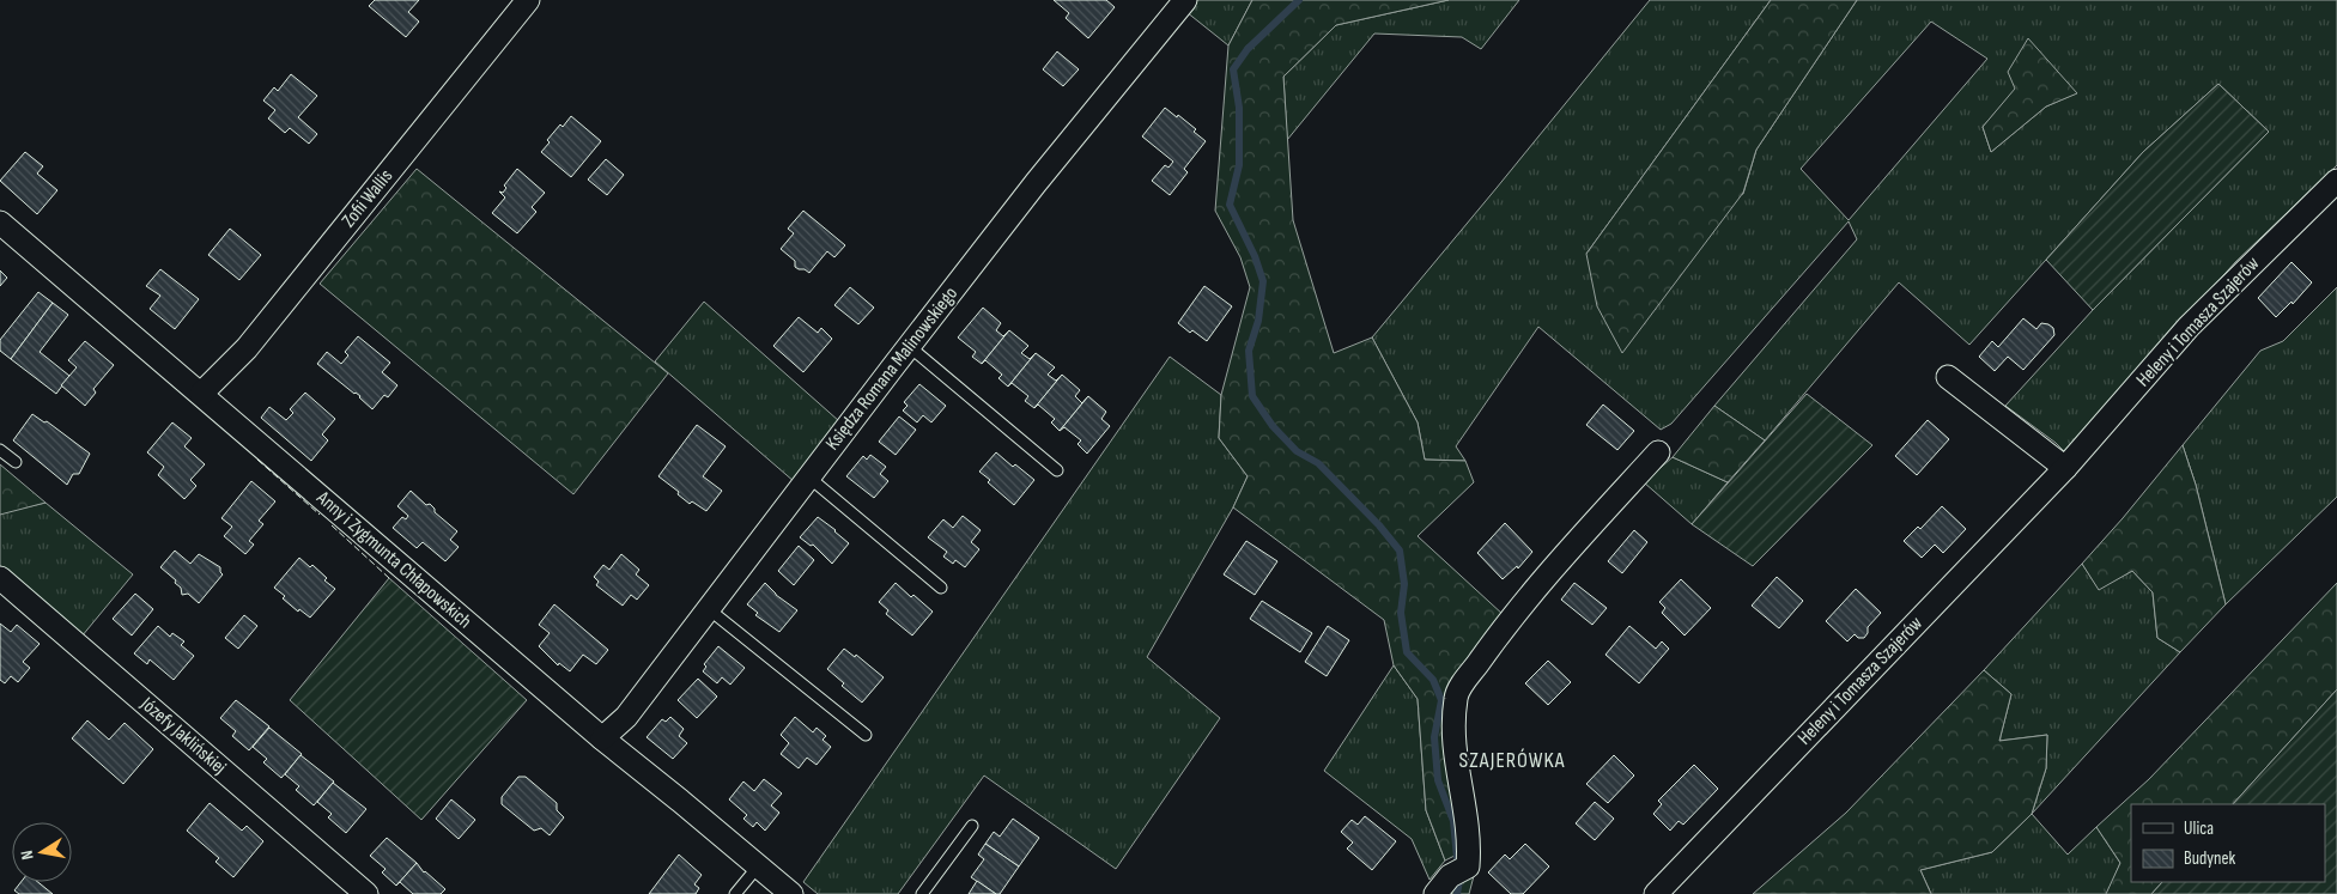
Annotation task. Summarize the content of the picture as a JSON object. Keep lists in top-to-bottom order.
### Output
{
  "streets": {
    "street": [
      "Zofii Wallis",
      "Heleny i Tomasza Szajerów",
      "Księdza Romana Malinowskiego",
      "Anny i Zygmunta Chłapowskich",
      "Józefy Jaklińskiej"
    ]
  },
  "crossings": [
    ["Zofii Wallis", "Anny i Zygmunta Chłapowskich"],
    ["Księdza Romana Malinowskiego", "Anny i Zygmunta Chłapowskich"]
  ],
  "districts": ["SZAJERÓWKA"],
  "legend": ["Ulica", "Budynek"],
  "north": "left"
}
